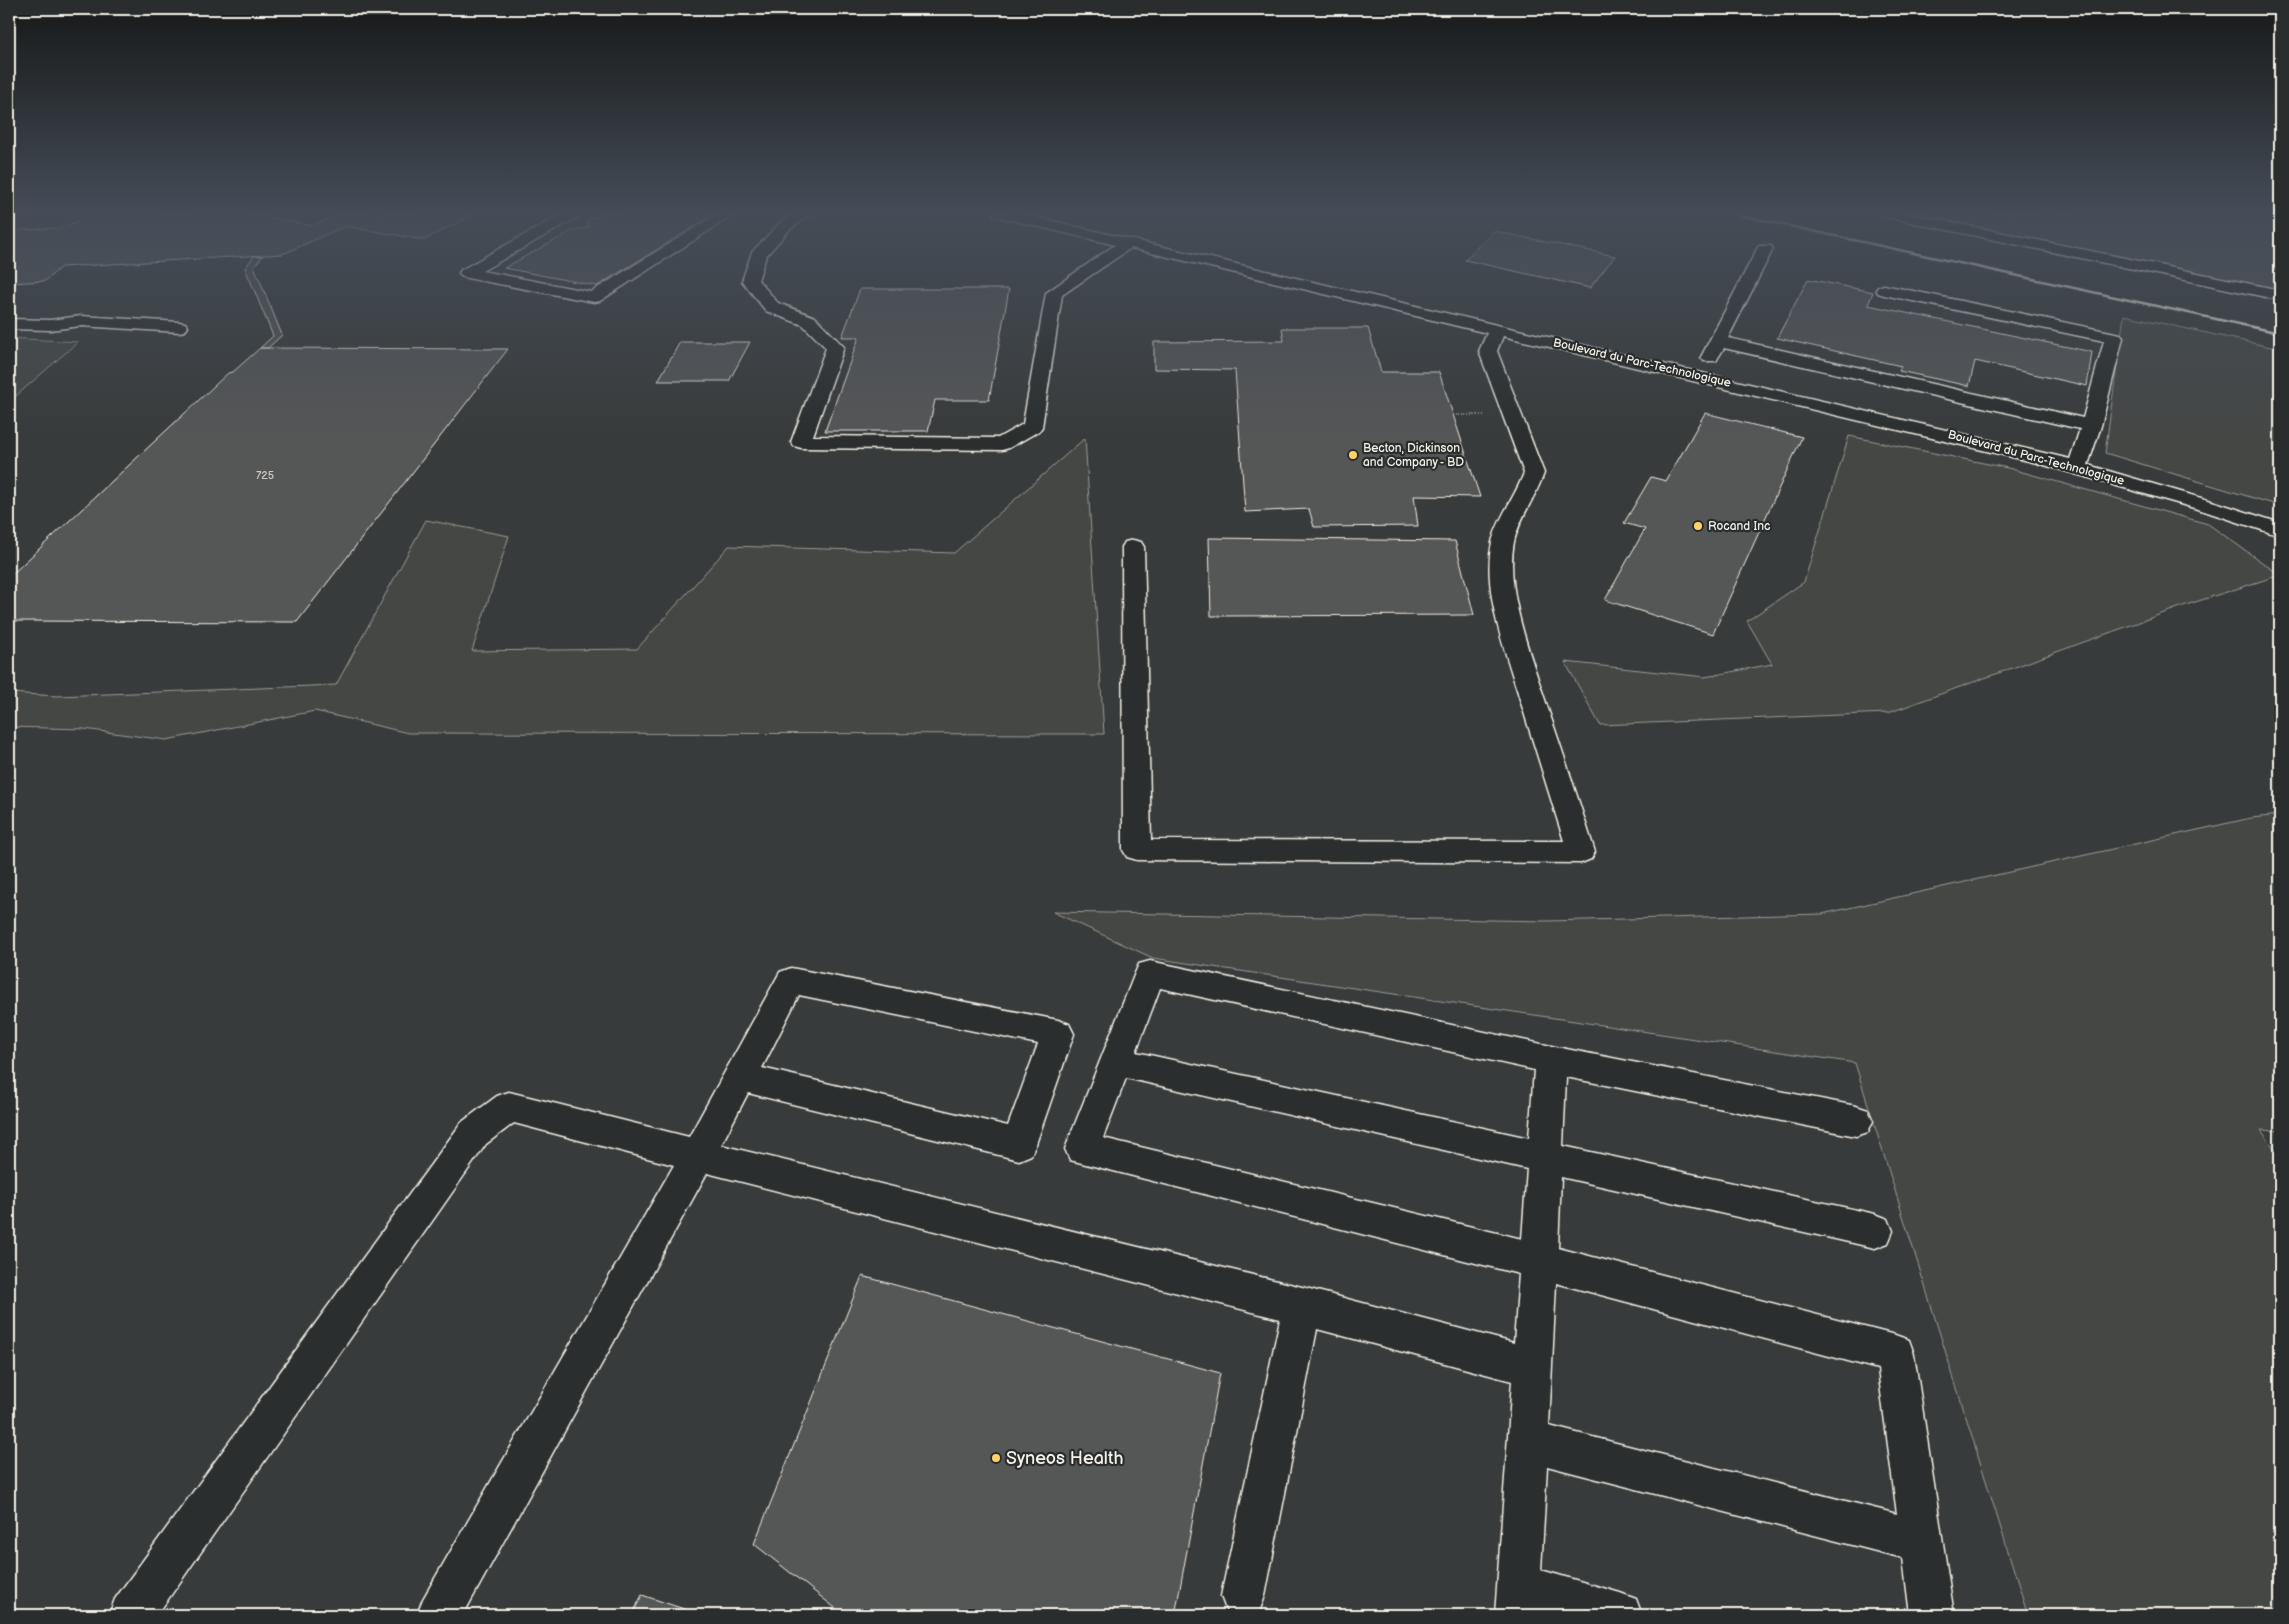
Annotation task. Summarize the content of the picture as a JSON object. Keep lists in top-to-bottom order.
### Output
{
  "streets": {
    "street": ["Boulevard du Parc-Technologique"]
  },
  "places": ["Becton, Dickinson and Company - BD", "Rocand Inc", "Syneos Health"],
  "house_numbers": ["725"]
}
